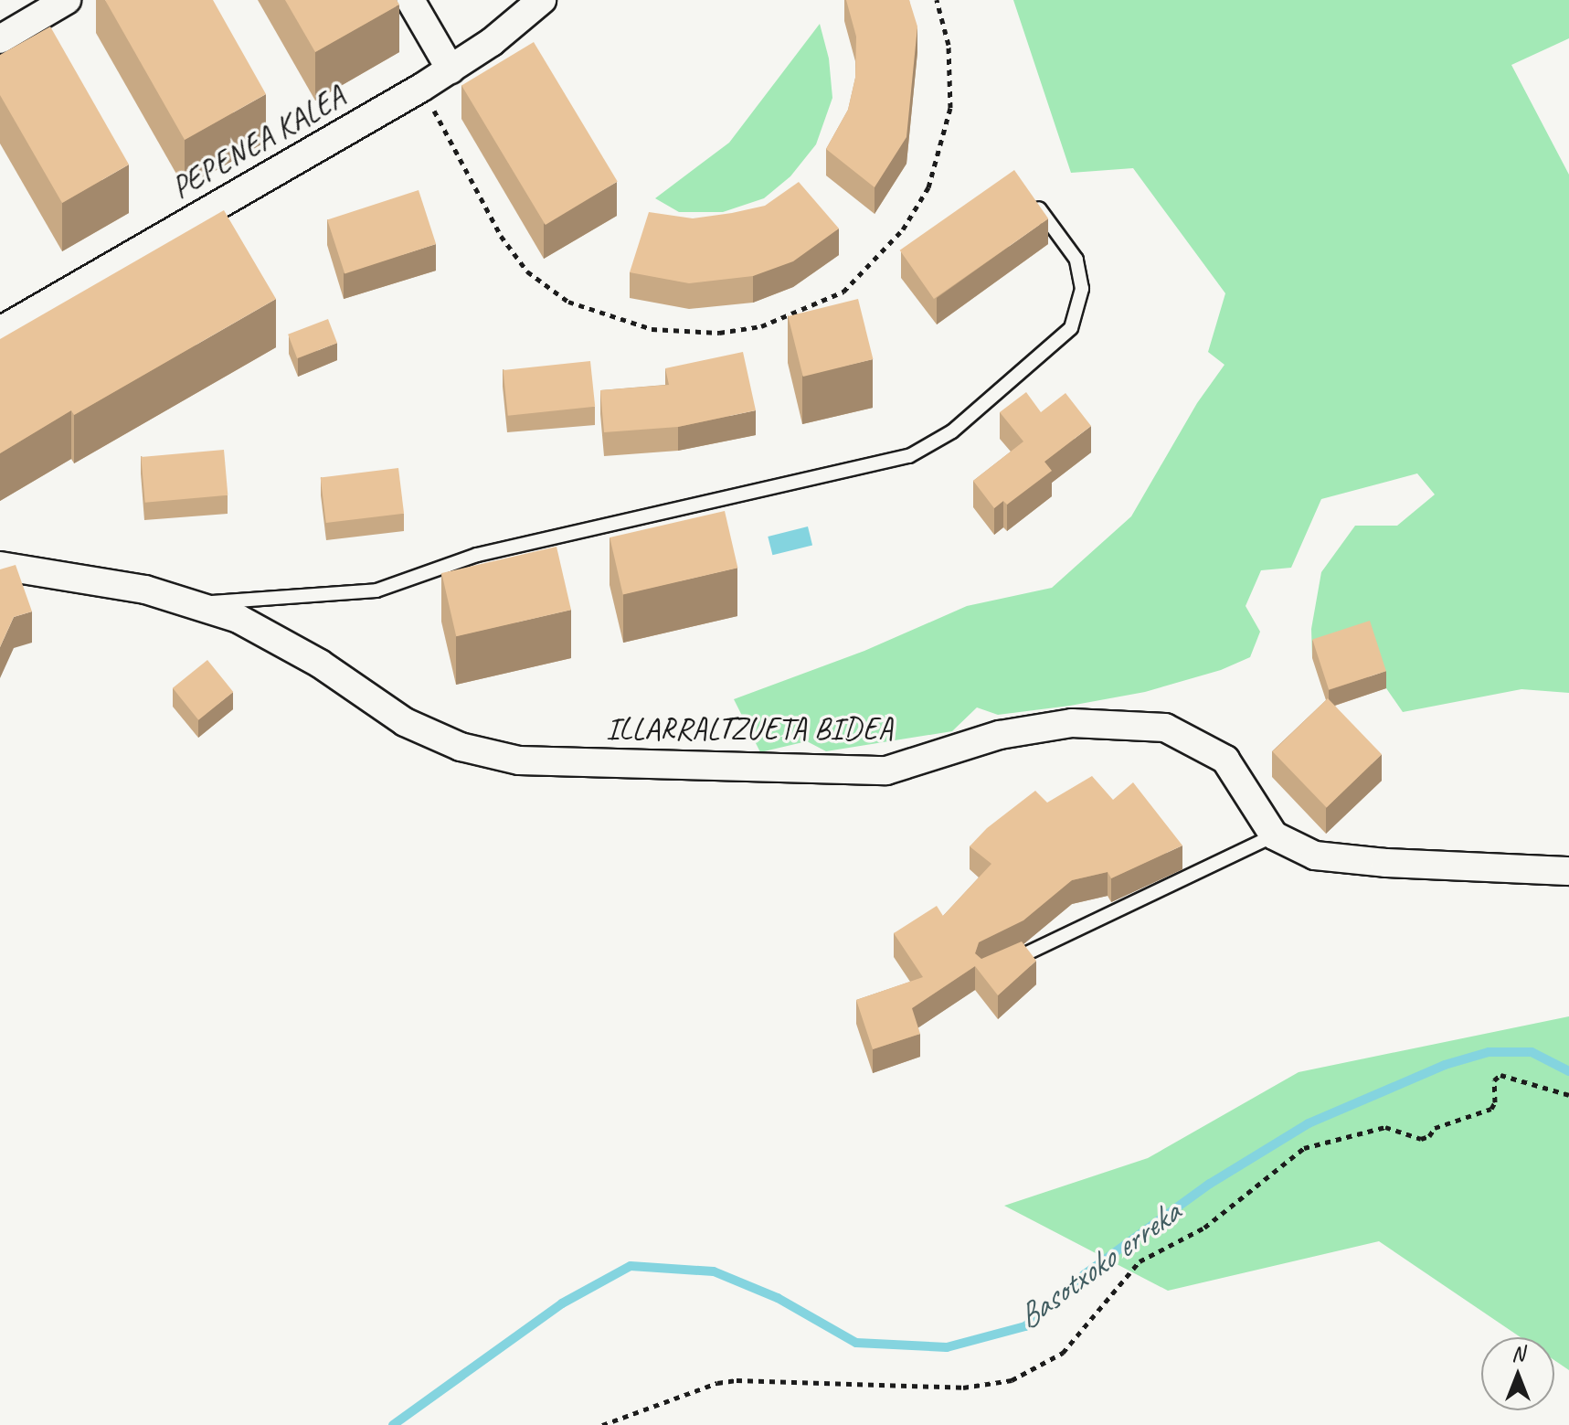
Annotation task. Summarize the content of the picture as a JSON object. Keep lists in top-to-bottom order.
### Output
{
  "streets": {
    "street": ["PEPENEA KALEA", "ILLARRALTZUETA BIDEA"]
  },
  "water": ["Basotxoko erreka"],
  "north": "top"
}
